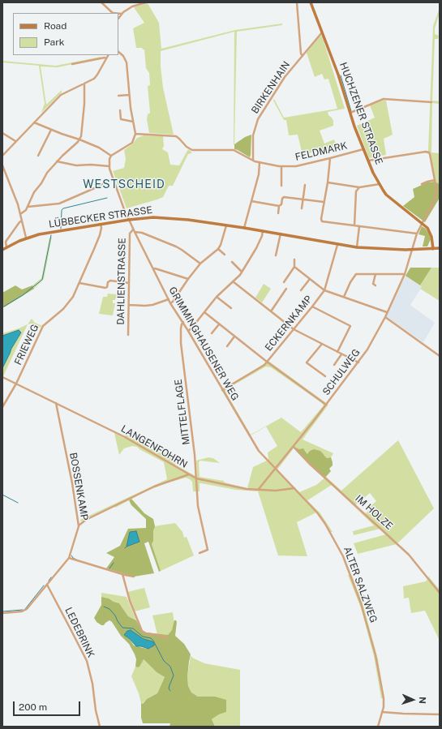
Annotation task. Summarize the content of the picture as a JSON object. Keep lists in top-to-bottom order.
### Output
{
  "streets": {
    "main road": ["HUCHZENER STRASSE", "LÜBBECKER STRASSE"],
    "street": [
      "BIRKENHAIN",
      "FELDMARK",
      "DAHLIENSTRASSE",
      "ECKERNKAMP",
      "GRIMMINGHAUSENER WEG",
      "FRIEWEG",
      "SCHULWEG",
      "MITTELFLAGE",
      "LANGENFOHRN",
      "BOSSENKAMP",
      "IM HOLZE",
      "ALTER SALZWEG",
      "LEDEBRINK"
    ]
  },
  "crossings": [
    ["BIRKENHAIN", "HUCHZENER STRASSE"],
    ["BIRKENHAIN", "FELDMARK"],
    ["HUCHZENER STRASSE", "FELDMARK"],
    ["HUCHZENER STRASSE", "LÜBBECKER STRASSE"],
    ["HUCHZENER STRASSE", "SCHULWEG"],
    ["LÜBBECKER STRASSE", "ECKERNKAMP"],
    ["LÜBBECKER STRASSE", "GRIMMINGHAUSENER WEG"],
    ["LÜBBECKER STRASSE", "FRIEWEG"],
    ["LÜBBECKER STRASSE", "SCHULWEG"],
    ["DAHLIENSTRASSE", "GRIMMINGHAUSENER WEG"],
    ["ECKERNKAMP", "GRIMMINGHAUSENER WEG"],
    ["GRIMMINGHAUSENER WEG", "SCHULWEG"],
    ["GRIMMINGHAUSENER WEG", "MITTELFLAGE"],
    ["GRIMMINGHAUSENER WEG", "ALTER SALZWEG"],
    ["FRIEWEG", "LANGENFOHRN"],
    ["SCHULWEG", "LANGENFOHRN"],
    ["SCHULWEG", "IM HOLZE"],
    ["SCHULWEG", "ALTER SALZWEG"],
    ["MITTELFLAGE", "LANGENFOHRN"],
    ["LANGENFOHRN", "BOSSENKAMP"],
    ["LANGENFOHRN", "ALTER SALZWEG"],
    ["BOSSENKAMP", "LEDEBRINK"]
  ],
  "districts": ["WESTSCHEID"],
  "legend": ["Road", "Park"],
  "scale_bar": "200 m",
  "north": "right"
}
